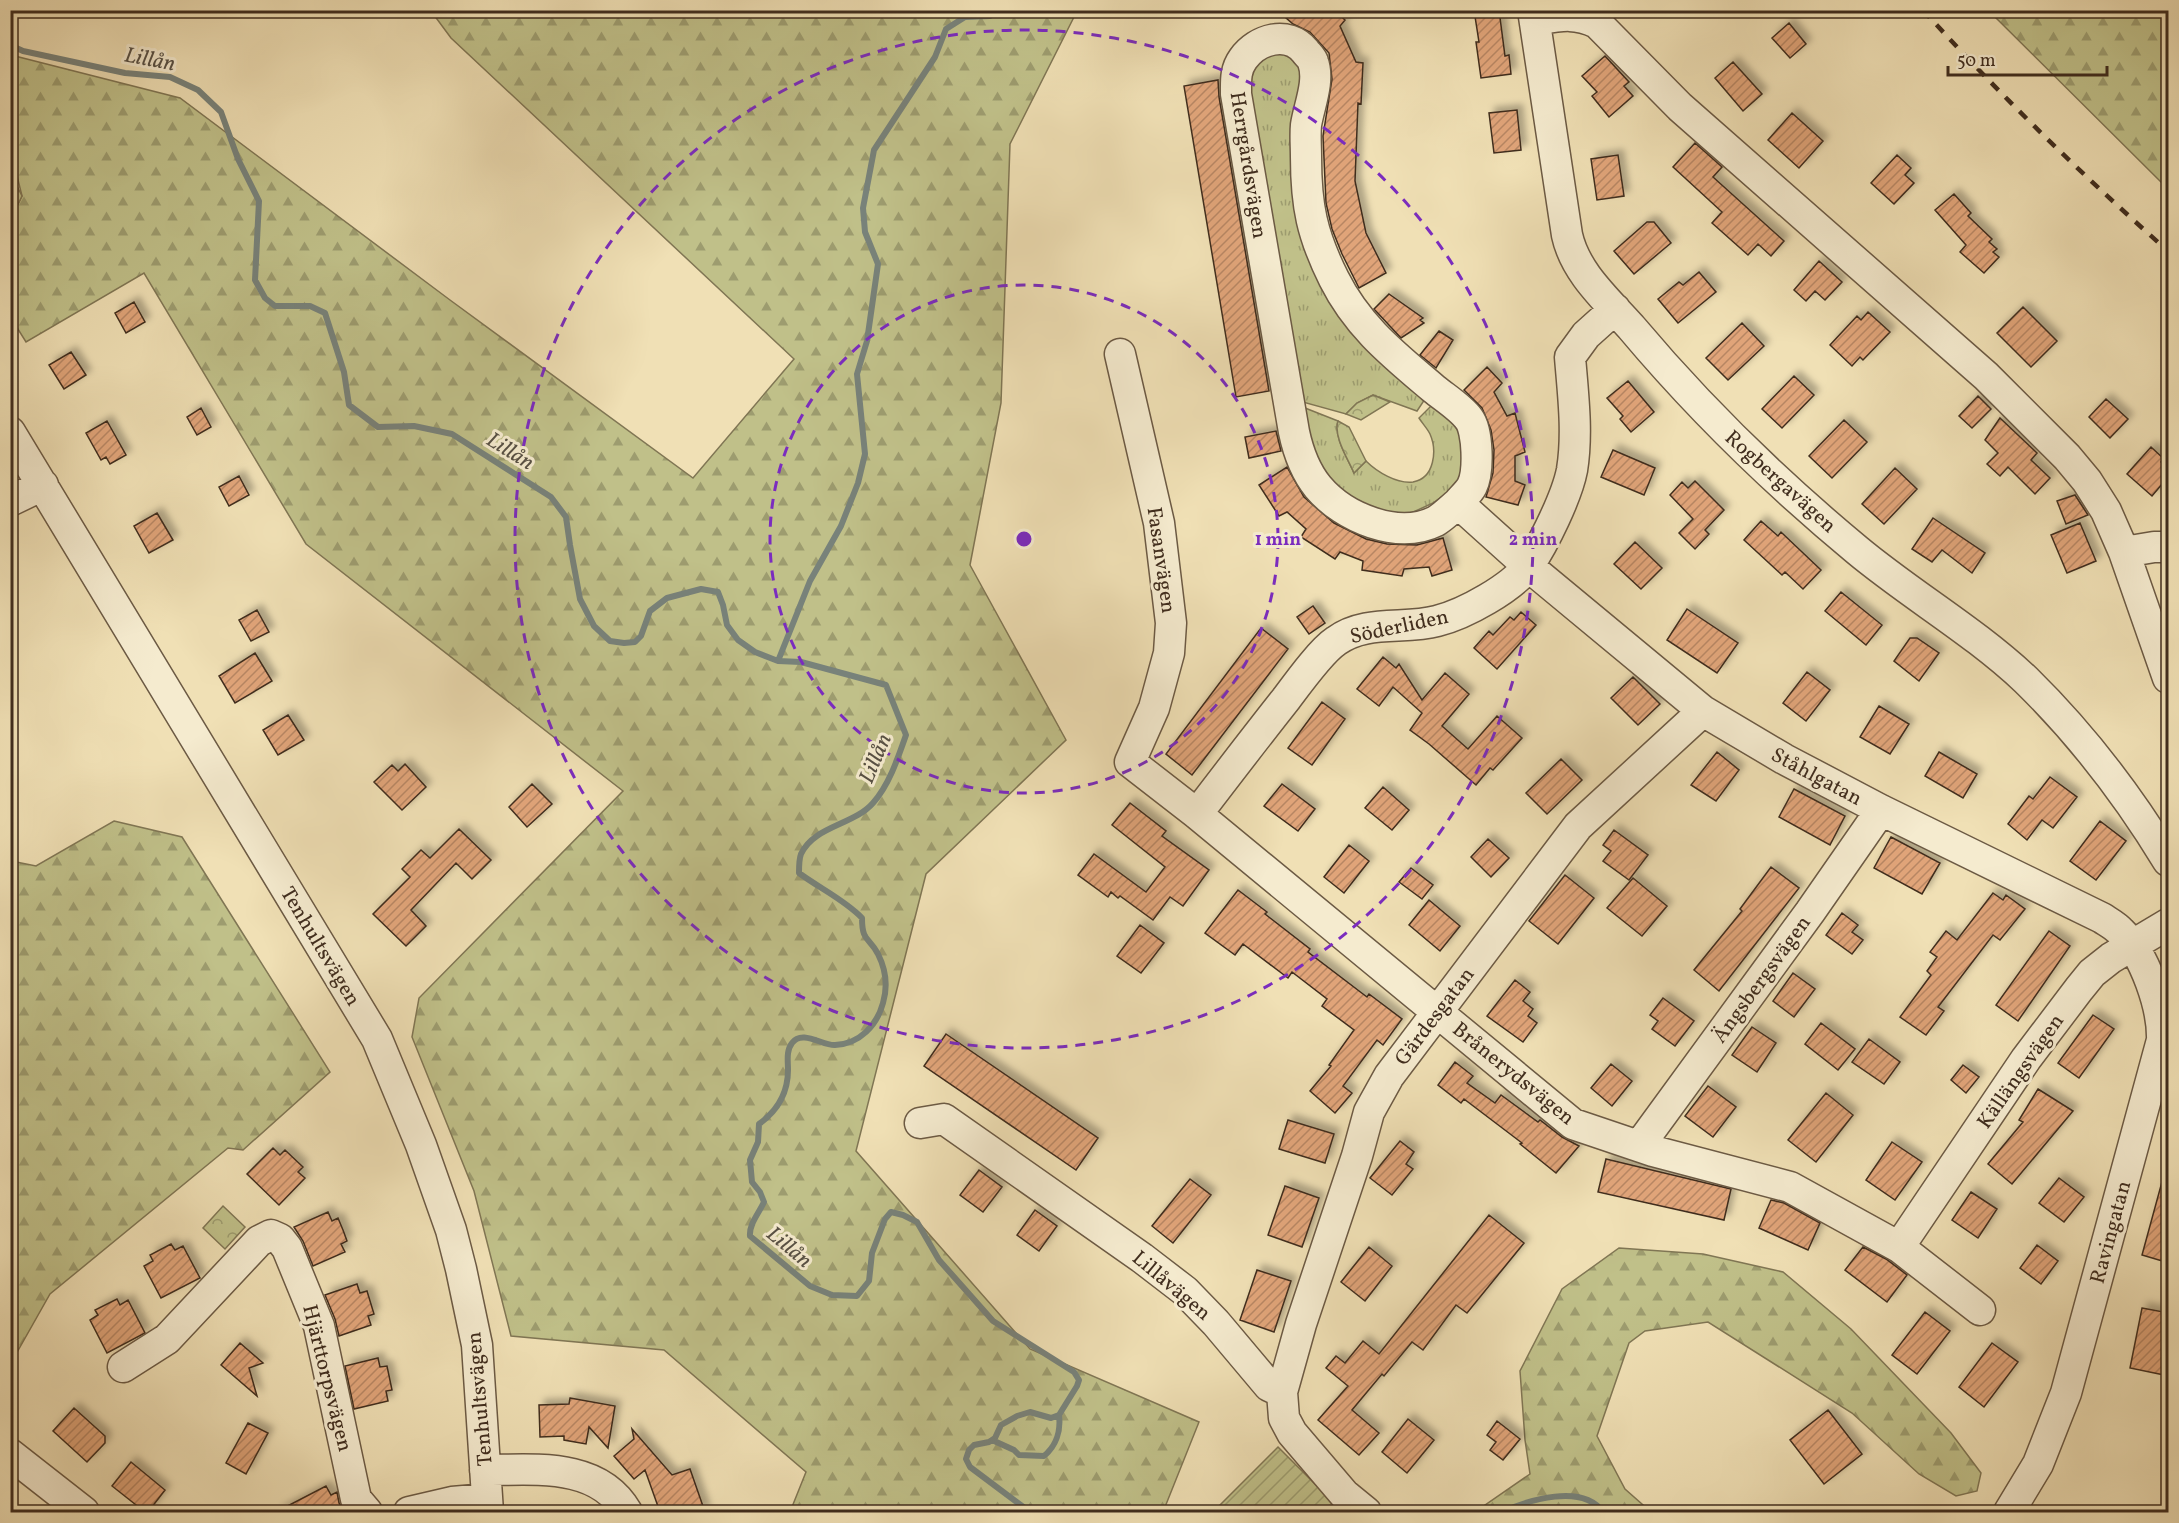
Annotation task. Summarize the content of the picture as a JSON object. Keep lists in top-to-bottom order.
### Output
{
  "streets": {
    "street": [
      "Herrgårdsvägen",
      "Rogbergavägen",
      "Fasanvägen",
      "Söderliden",
      "Ståhlgatan",
      "Tenhultsvägen",
      "Ängsbergsvägen",
      "Gärdesgatan",
      "Källängsvägen",
      "Brånerydsvägen",
      "Ravingatan",
      "Lillåvägen",
      "Hjärttorpsvägen"
    ]
  },
  "crossings": [
    ["Rogbergavägen", "Söderliden"],
    ["Fasanvägen", "Brånerydsvägen"],
    ["Söderliden", "Ståhlgatan"],
    ["Söderliden", "Brånerydsvägen"],
    ["Ståhlgatan", "Ängsbergsvägen"],
    ["Ståhlgatan", "Gärdesgatan"],
    ["Ståhlgatan", "Källängsvägen"],
    ["Ståhlgatan", "Ravingatan"],
    ["Ängsbergsvägen", "Brånerydsvägen"],
    ["Gärdesgatan", "Brånerydsvägen"],
    ["Gärdesgatan", "Lillåvägen"],
    ["Källängsvägen", "Brånerydsvägen"],
    ["Källängsvägen", "Ravingatan"]
  ],
  "water": ["Lillån"],
  "scale_bar": "50 m",
  "rings": ["1 min", "2 min"]
}
